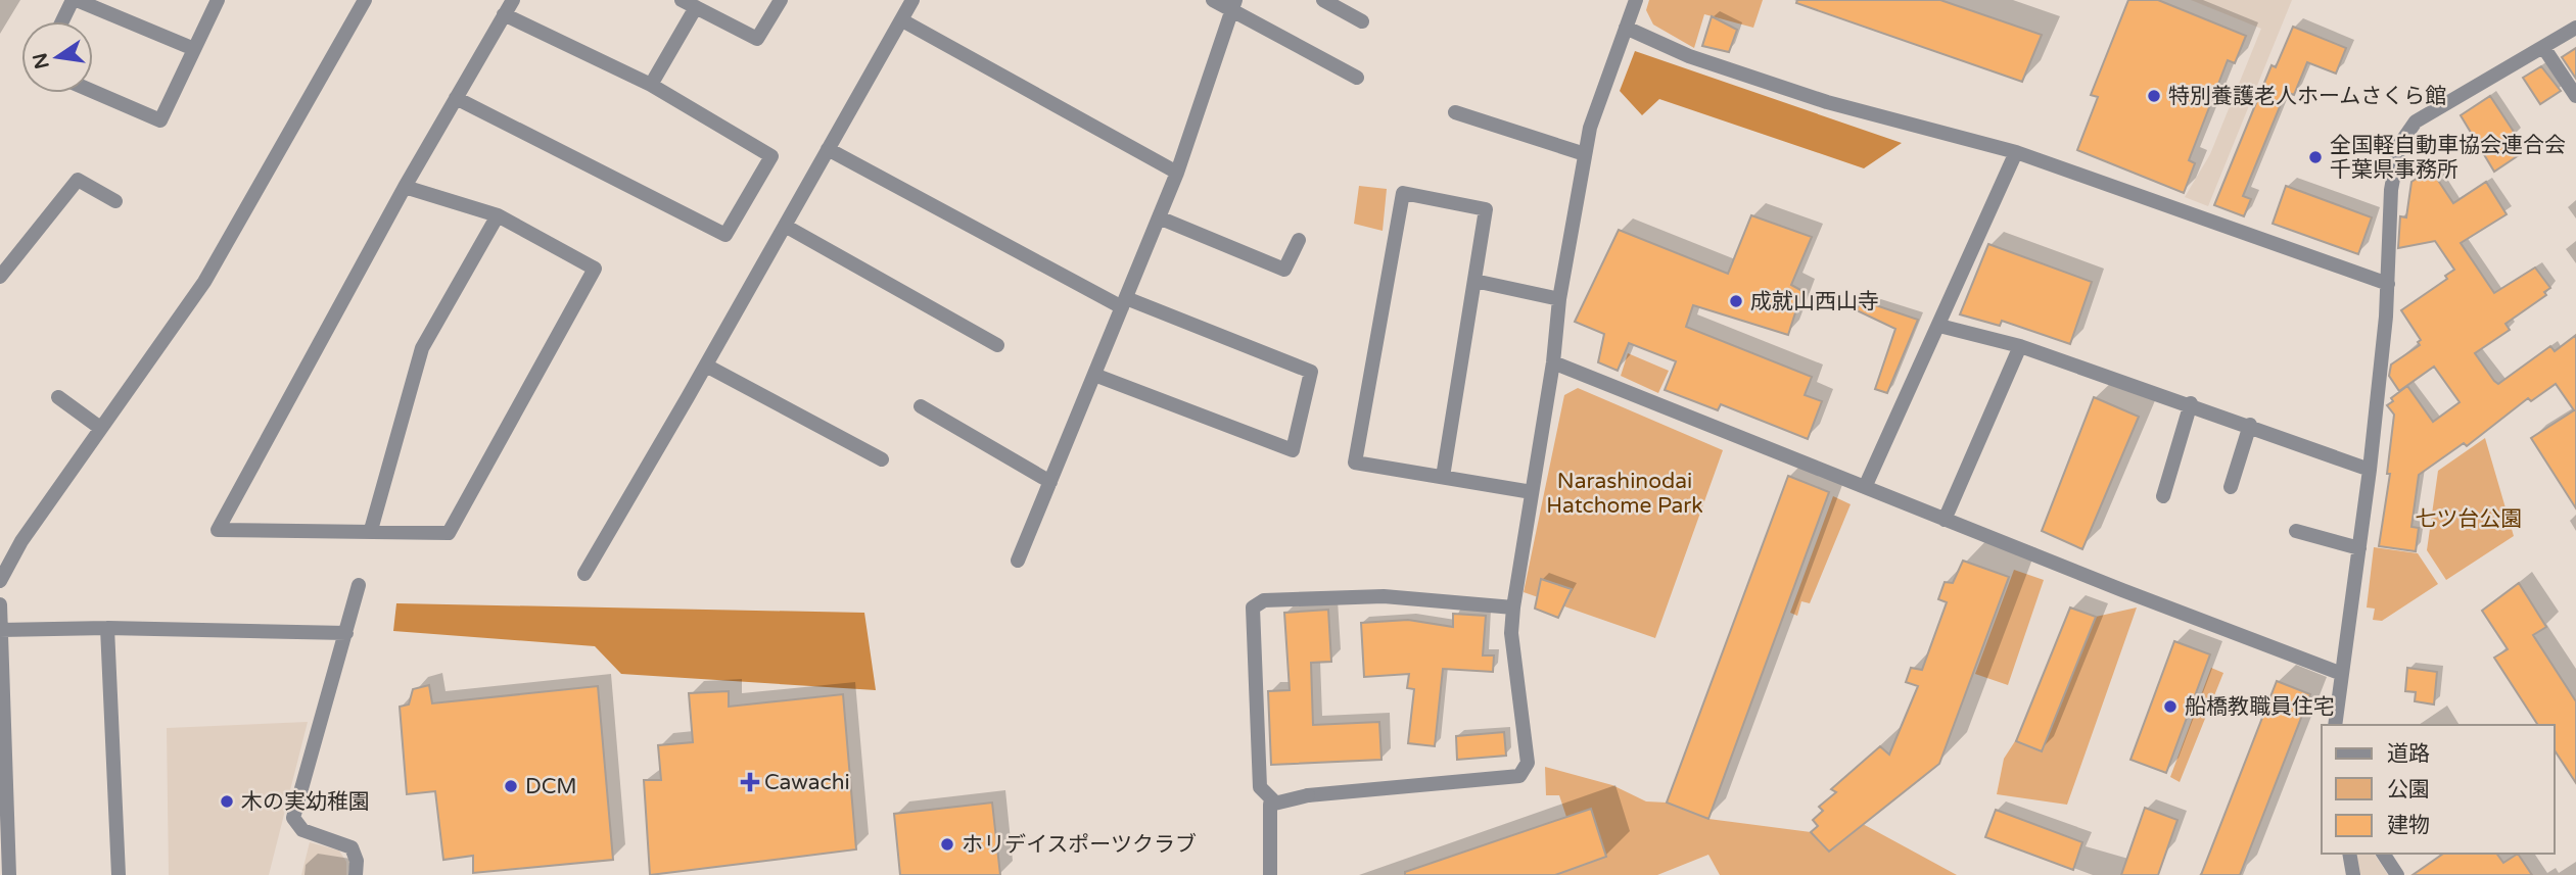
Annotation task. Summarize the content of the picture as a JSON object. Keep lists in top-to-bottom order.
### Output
{
  "parks": ["Narashinodai Hatchome Park", "七ツ台公園"],
  "places": {
    "other": [
      "特別養護老人ホームさくら館",
      "全国軽自動車協会連合会 千葉県事務所",
      "成就山西山寺",
      "船橋教職員住宅",
      "DCM",
      "木の実幼稚園",
      "ホリデイスポーツクラブ"
    ],
    "health": ["Cawachi"]
  },
  "legend": ["道路", "公園", "建物"],
  "north": "left"
}
